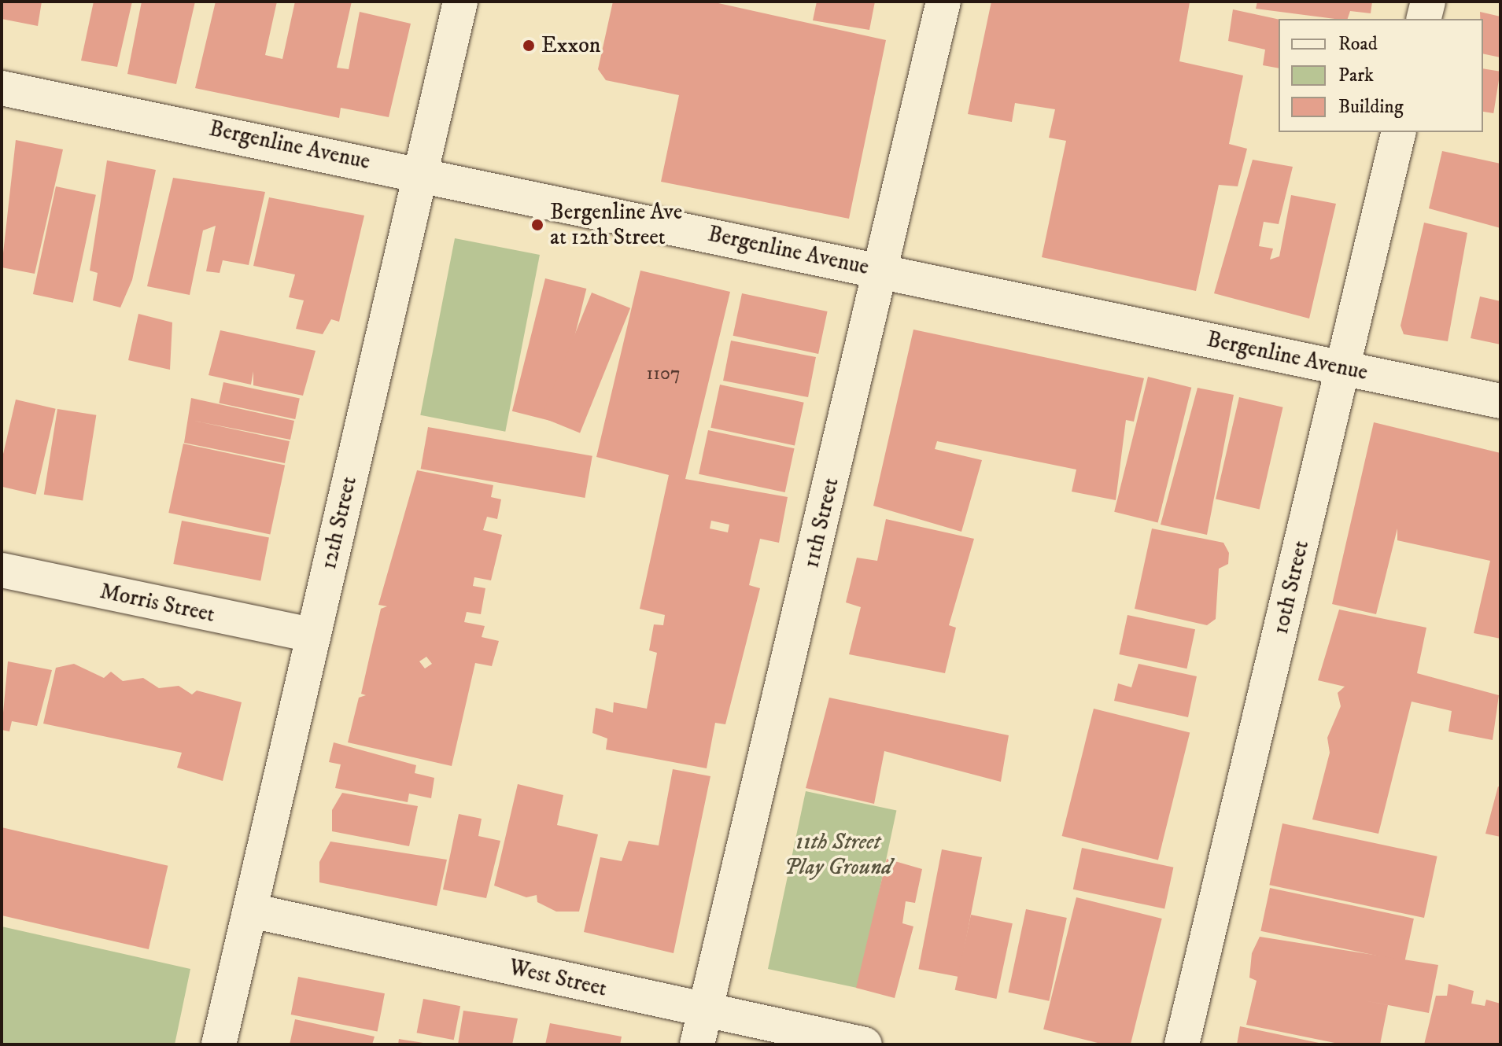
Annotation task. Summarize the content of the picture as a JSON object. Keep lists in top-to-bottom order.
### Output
{
  "streets": {
    "street": [
      "Bergenline Avenue",
      "12th Street",
      "11th Street",
      "10th Street",
      "Morris Street",
      "West Street"
    ]
  },
  "crossings": [
    ["Bergenline Avenue", "12th Street"],
    ["Bergenline Avenue", "11th Street"],
    ["Bergenline Avenue", "10th Street"],
    ["12th Street", "Morris Street"],
    ["12th Street", "West Street"],
    ["11th Street", "West Street"]
  ],
  "parks": ["11th Street Play Ground"],
  "places": ["Exxon", "Bergenline Ave at 12th Street"],
  "house_numbers": ["1107"],
  "legend": ["Road", "Park", "Building"]
}
